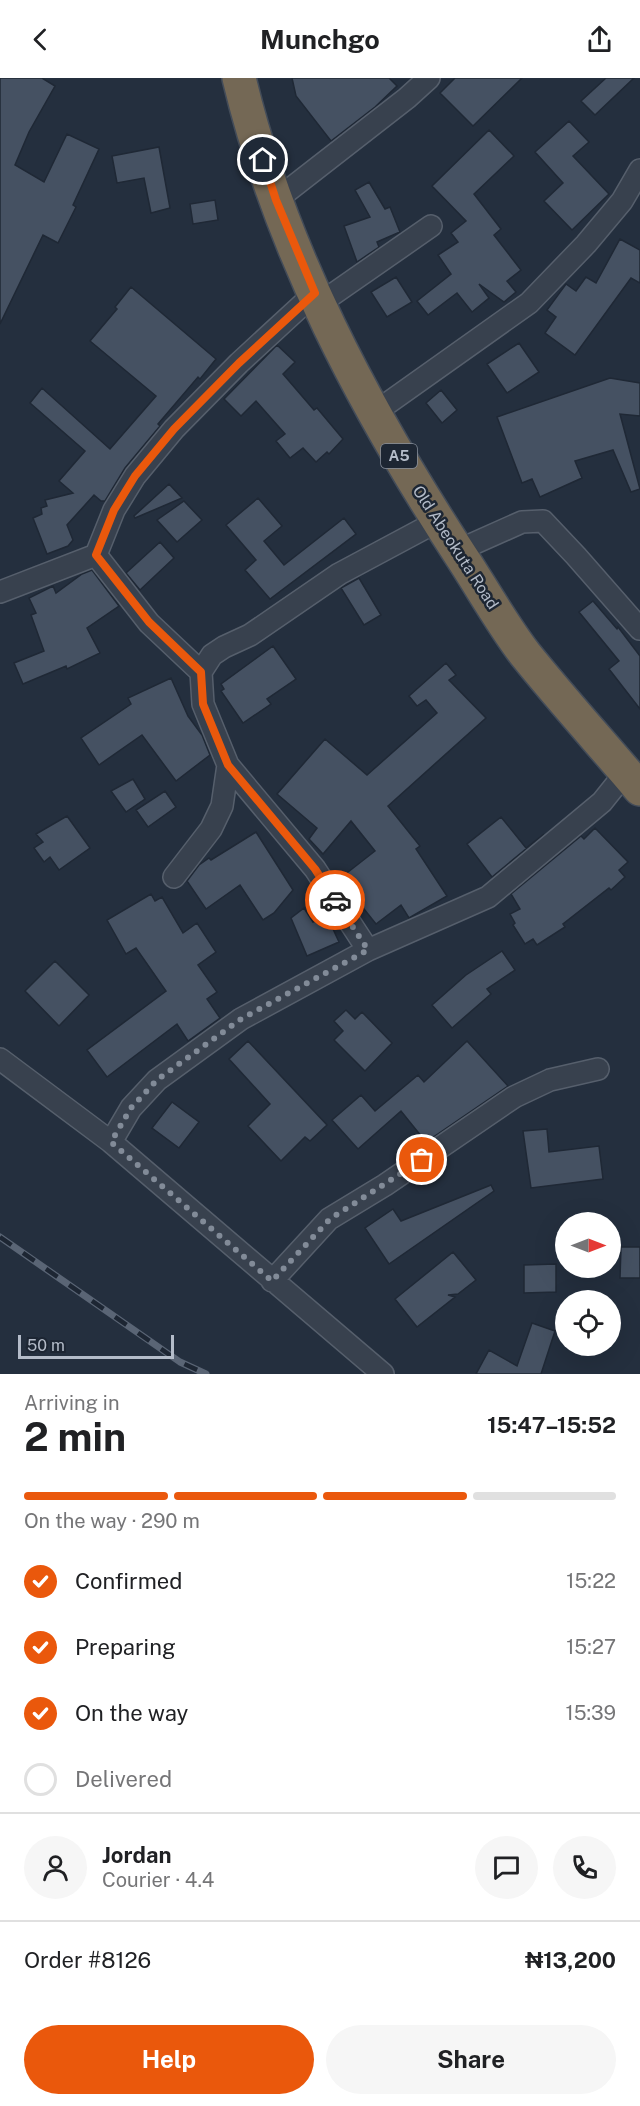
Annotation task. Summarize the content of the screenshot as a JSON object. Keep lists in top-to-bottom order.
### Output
{
  "streets": {
    "highway": ["A5", "Old Abeokuta Road"]
  },
  "scale_bar": "50 m",
  "north": "right",
  "page": {
    "header": "Munchgo",
    "scale": "50 m",
    "heading": ["2 min", "Arriving in", "15:47–15:52"],
    "panel": [
      "Jordan",
      "Courier · 4.4",
      "Order #8126",
      "₦13,200"
    ],
    "bar": "On the way · 290 m",
    "list": [
      ["Confirmed", "15:22"],
      ["Preparing", "15:27"],
      ["On the way", "15:39"],
      "Delivered"
    ],
    "buttons": ["Help", "Share"]
  }
}
